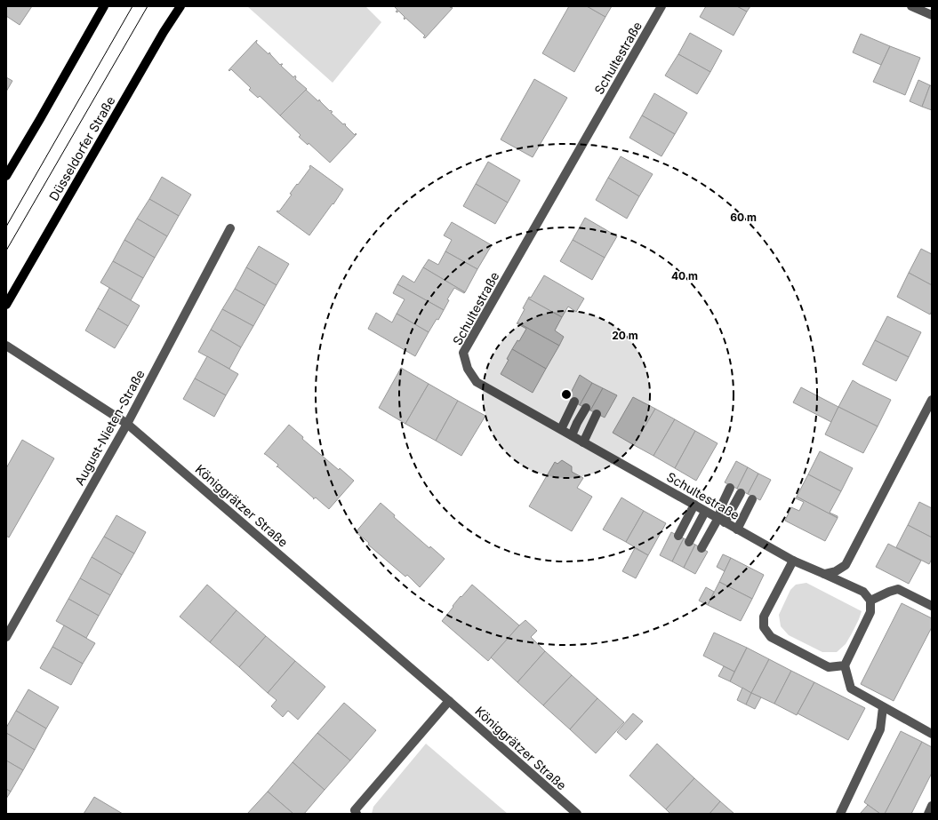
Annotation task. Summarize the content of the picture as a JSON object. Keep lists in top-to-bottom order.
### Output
{
  "streets": {
    "main road": ["Düsseldorfer Straße"],
    "street": ["Schultestraße", "August-Nieten-Straße", "Königgrätzer Straße"]
  },
  "crossings": [
    ["August-Nieten-Straße", "Königgrätzer Straße"]
  ],
  "rings": ["60 m", "40 m", "20 m"]
}
